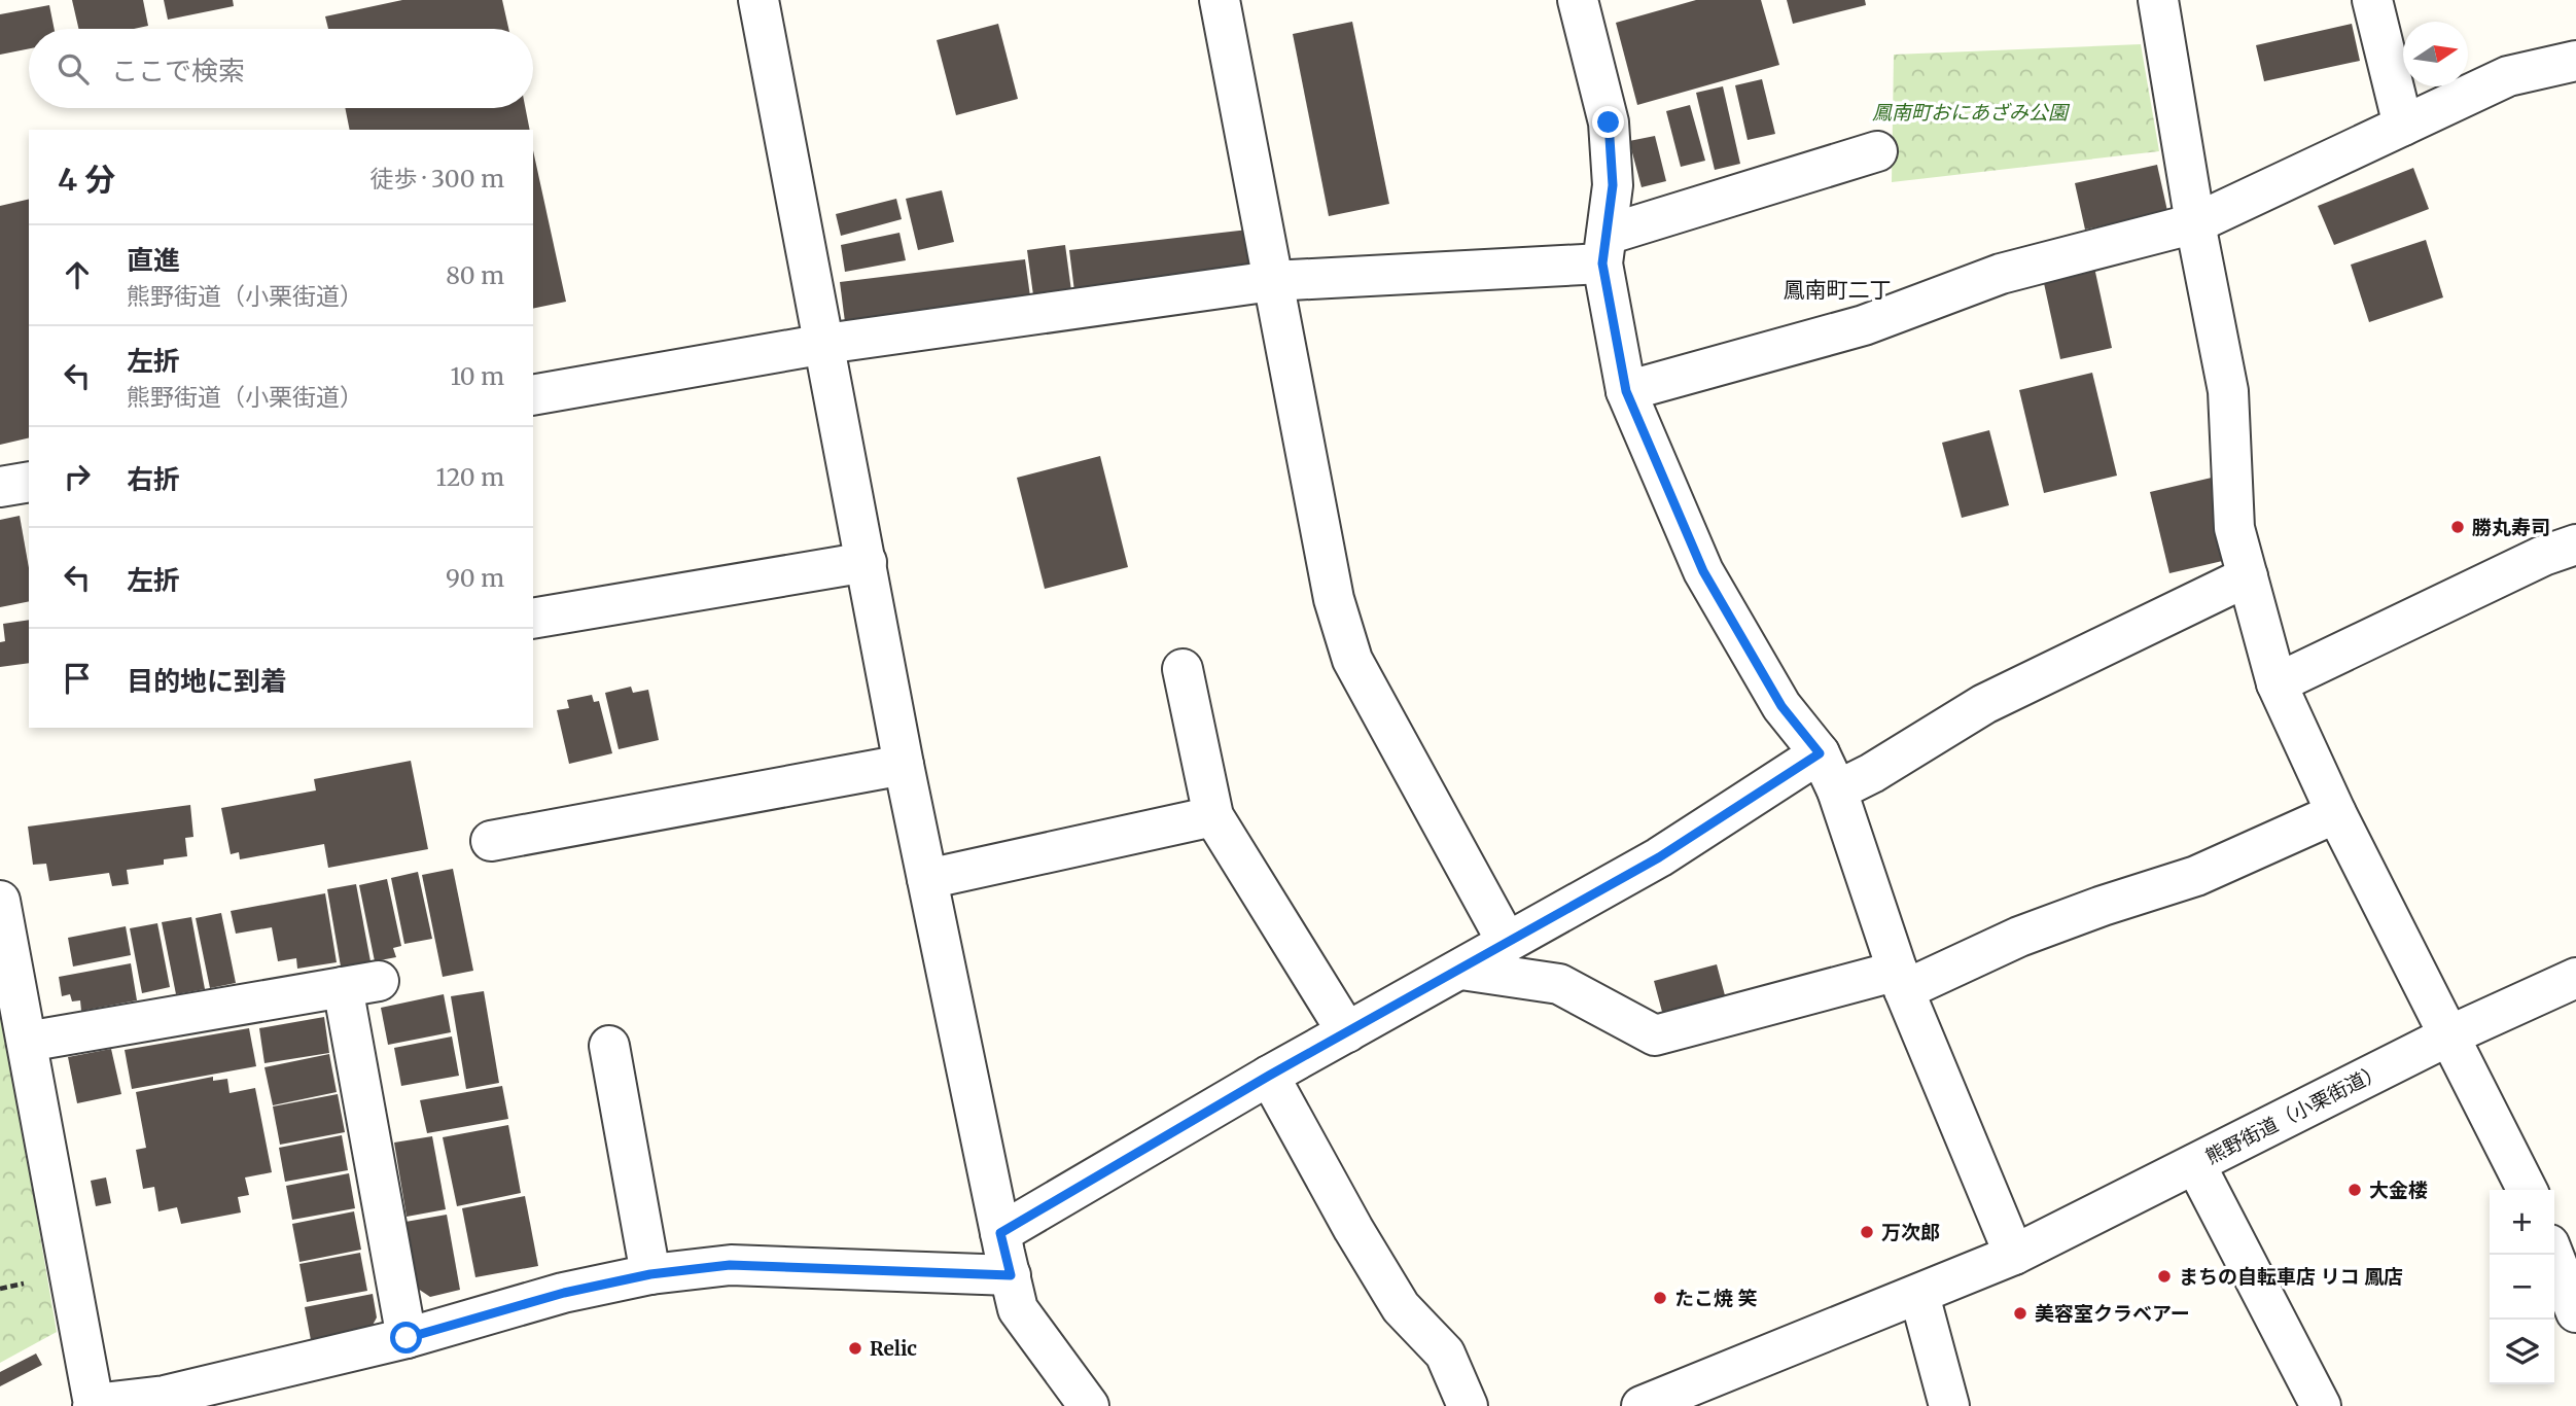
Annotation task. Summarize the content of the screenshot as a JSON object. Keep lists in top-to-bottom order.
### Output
{
  "streets": {
    "street": ["熊野街道（小栗街道）"]
  },
  "districts": ["鳳南町二丁"],
  "parks": ["鳳南町おにあざみ公園"],
  "places": [
    "勝丸寿司",
    "大金楼",
    "万次郎",
    "まちの自転車店 リコ 鳳店",
    "たこ焼 笑",
    "美容室クラベアー",
    "Relic"
  ],
  "north": "right",
  "page": {
    "search": "ここで検索",
    "heading": ["4 分", "徒歩 · 300 m"],
    "list": [
      ["直進", "熊野街道（小栗街道）", "80 m"],
      ["左折", "熊野街道（小栗街道）", "10 m"],
      ["右折", "120 m"],
      ["左折", "90 m"],
      "目的地に到着"
    ],
    "map_buttons": ["+", "−"]
  }
}
